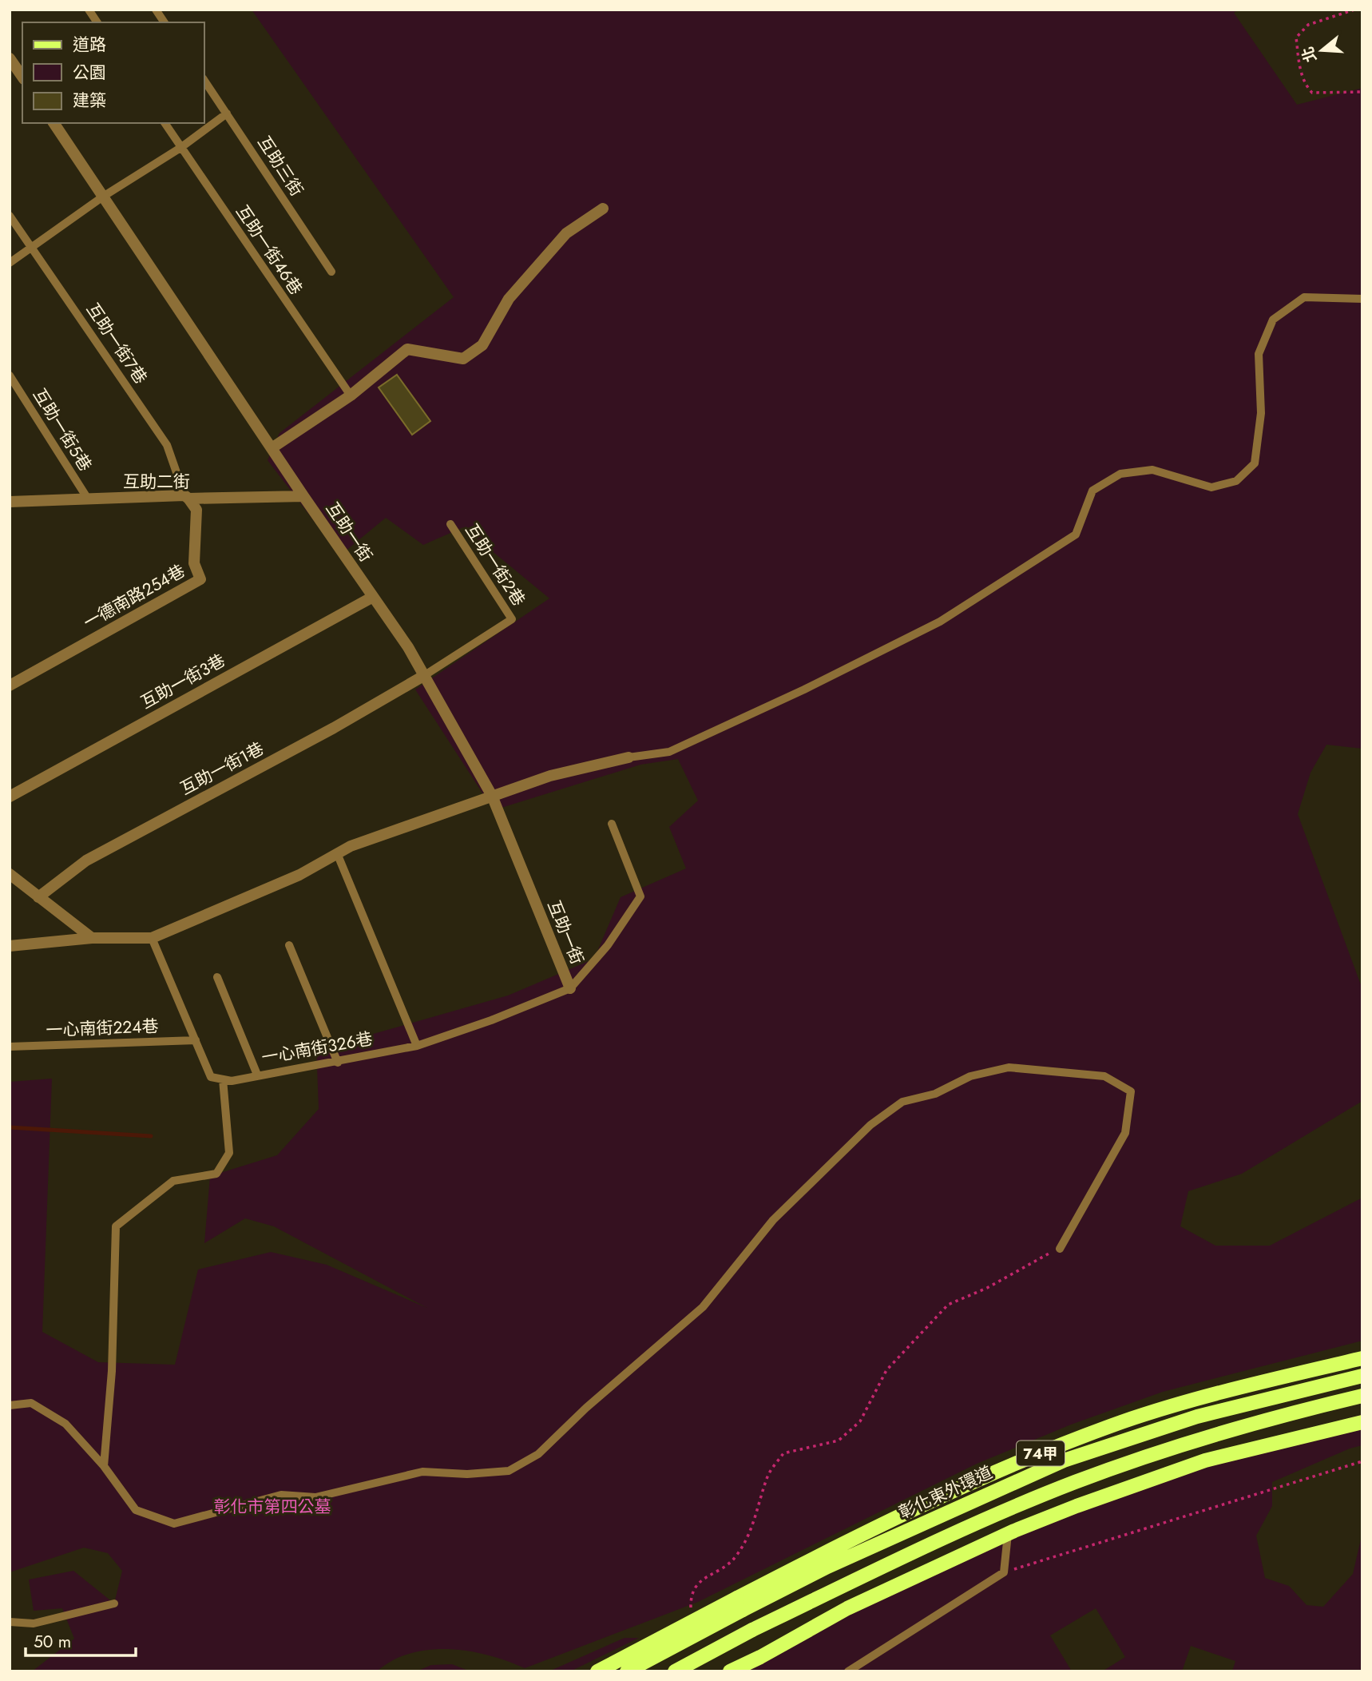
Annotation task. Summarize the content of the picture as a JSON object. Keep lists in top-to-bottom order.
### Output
{
  "streets": {
    "main road": ["74甲", "彰化東外環道"],
    "street": [
      "互助二街",
      "互助一街",
      "一德南路254巷",
      "互助一街3巷",
      "互助一街1巷"
    ],
    "lane": [
      "互助三街",
      "互助一街46巷",
      "互助一街7巷",
      "互助一街5巷",
      "互助一街2巷",
      "一心南街224巷",
      "一心南街326巷"
    ]
  },
  "crossings": [
    ["互助一街7巷", "互助二街"],
    ["互助一街7巷", "一德南路254巷"],
    ["互助一街5巷", "互助二街"],
    ["互助二街", "互助一街"],
    ["互助二街", "一德南路254巷"],
    ["互助一街", "互助一街2巷"],
    ["互助一街", "互助一街3巷"],
    ["互助一街", "互助一街1巷"],
    ["互助一街", "一心南街326巷"],
    ["互助一街2巷", "互助一街1巷"],
    ["74甲", "彰化東外環道"]
  ],
  "parks": ["彰化市第四公墓"],
  "legend": ["道路", "公園", "建築"],
  "scale_bar": "50 m",
  "north": "left"
}
